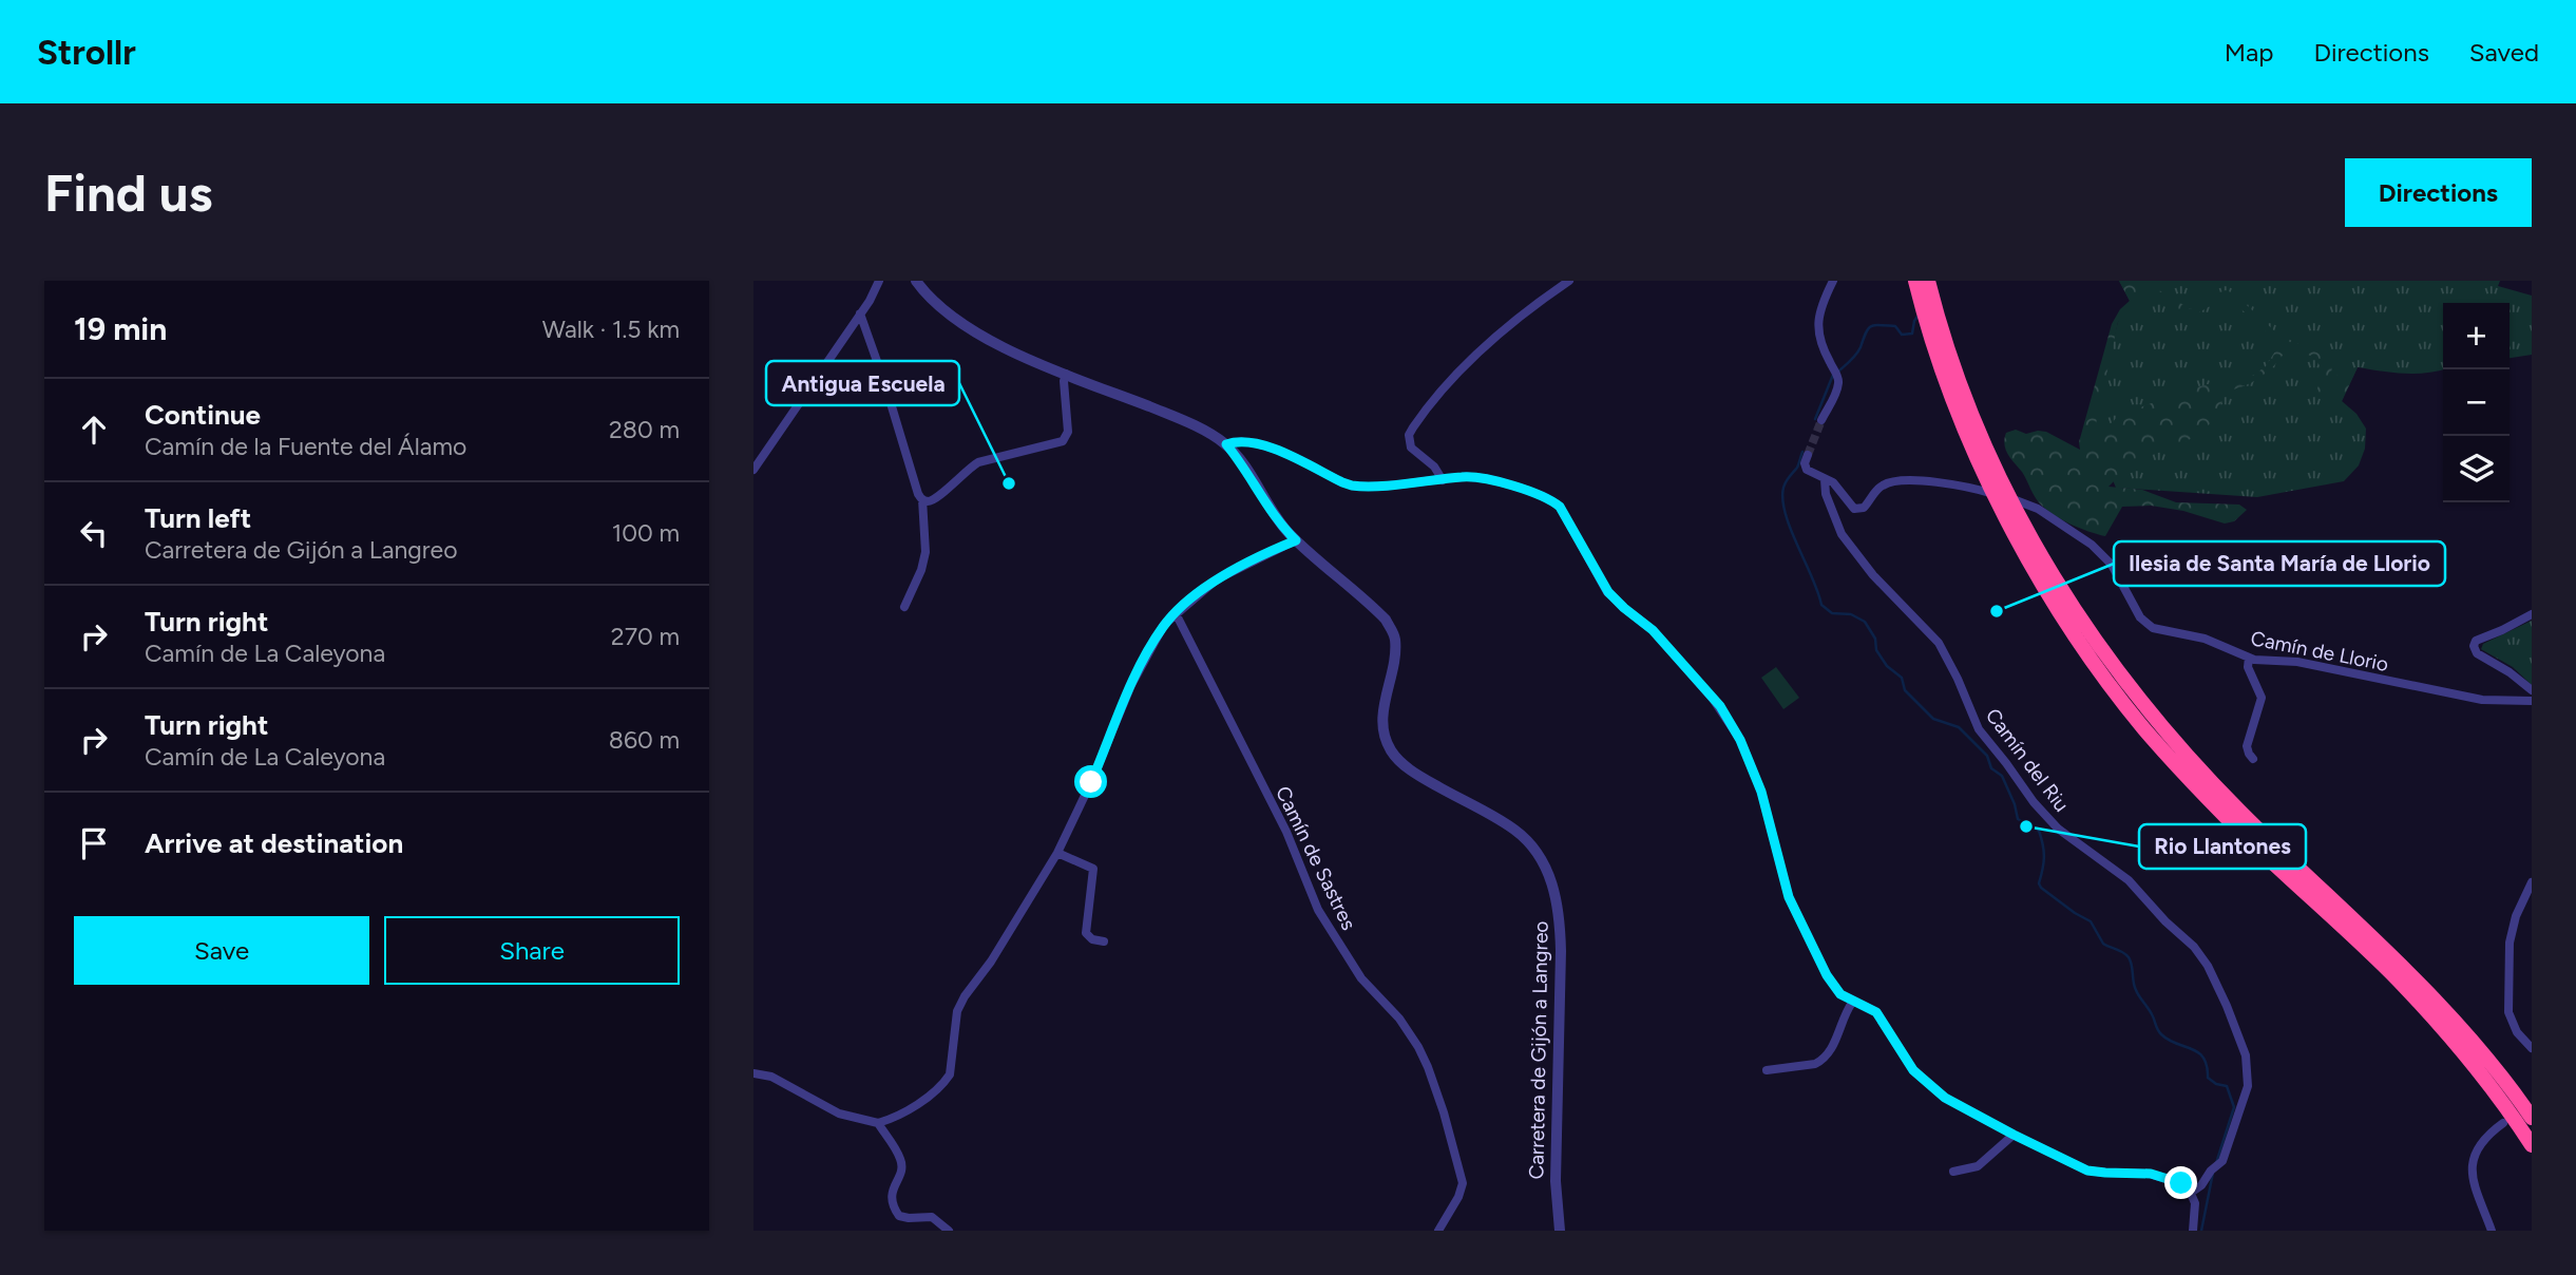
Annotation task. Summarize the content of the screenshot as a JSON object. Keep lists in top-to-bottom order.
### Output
{
  "streets": {
    "street": [
      "Camín de Llorio",
      "Camín del Riu",
      "Camín de Sastres",
      "Carretera de Gijón a Langreo"
    ]
  },
  "crossings": [
    ["Camín de Llorio", "Camín del Riu"]
  ],
  "places": ["Antigua Escuela", "Ilesia de Santa María de Llorio", "Rio Llantones"],
  "page": {
    "header": "Strollr",
    "nav": ["Map", "Directions", "Saved"],
    "buttons": [
      "Directions",
      ["Save", "Share"]
    ],
    "title": "Find us",
    "heading": ["19 min", "Walk · 1.5 km"],
    "map_buttons": ["+", "−"],
    "list": [
      ["Continue", "Camín de la Fuente del Álamo", "280 m"],
      ["Turn left", "Carretera de Gijón a Langreo", "100 m"],
      ["Turn right", "Camín de La Caleyona", "270 m"],
      ["Turn right", "Camín de La Caleyona", "860 m"],
      "Arrive at destination"
    ]
  }
}
